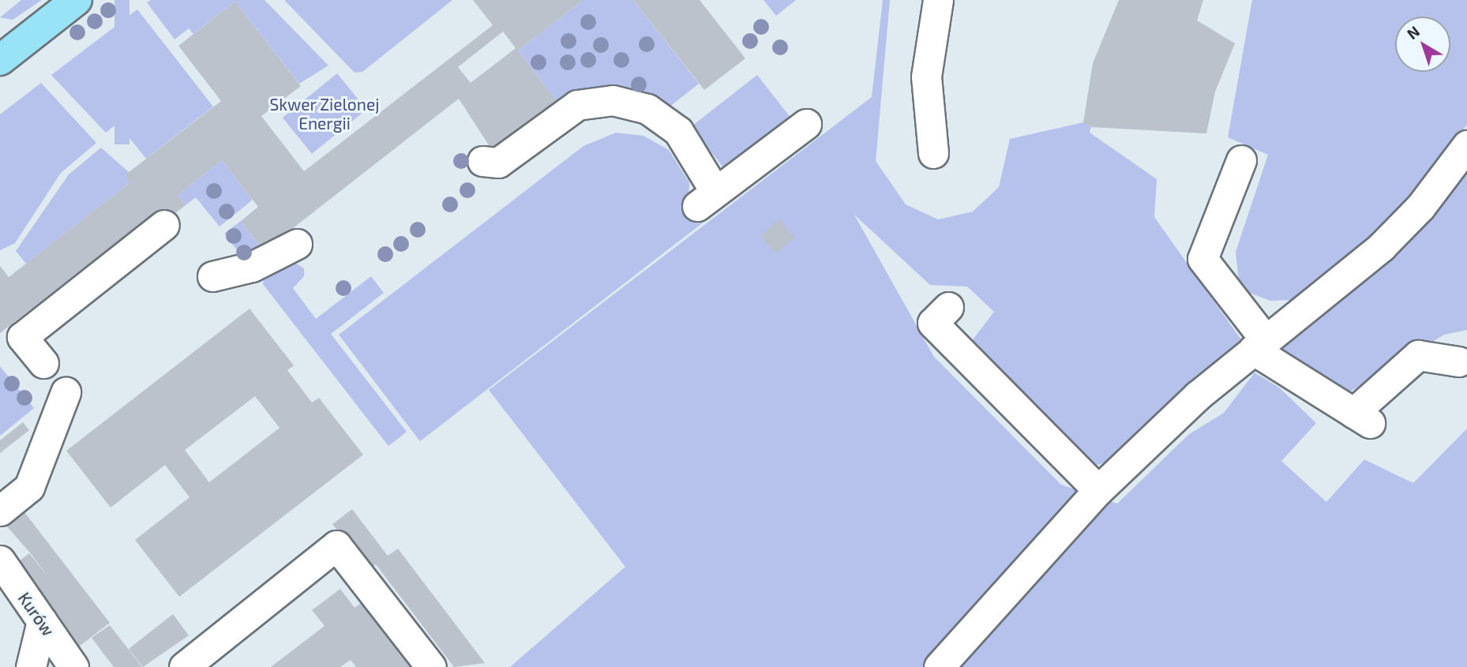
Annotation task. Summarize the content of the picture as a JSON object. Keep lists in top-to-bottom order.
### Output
{
  "streets": {
    "street": ["Kurów"]
  },
  "parks": ["Skwer Zielonej Energii"],
  "north": "top left"
}
